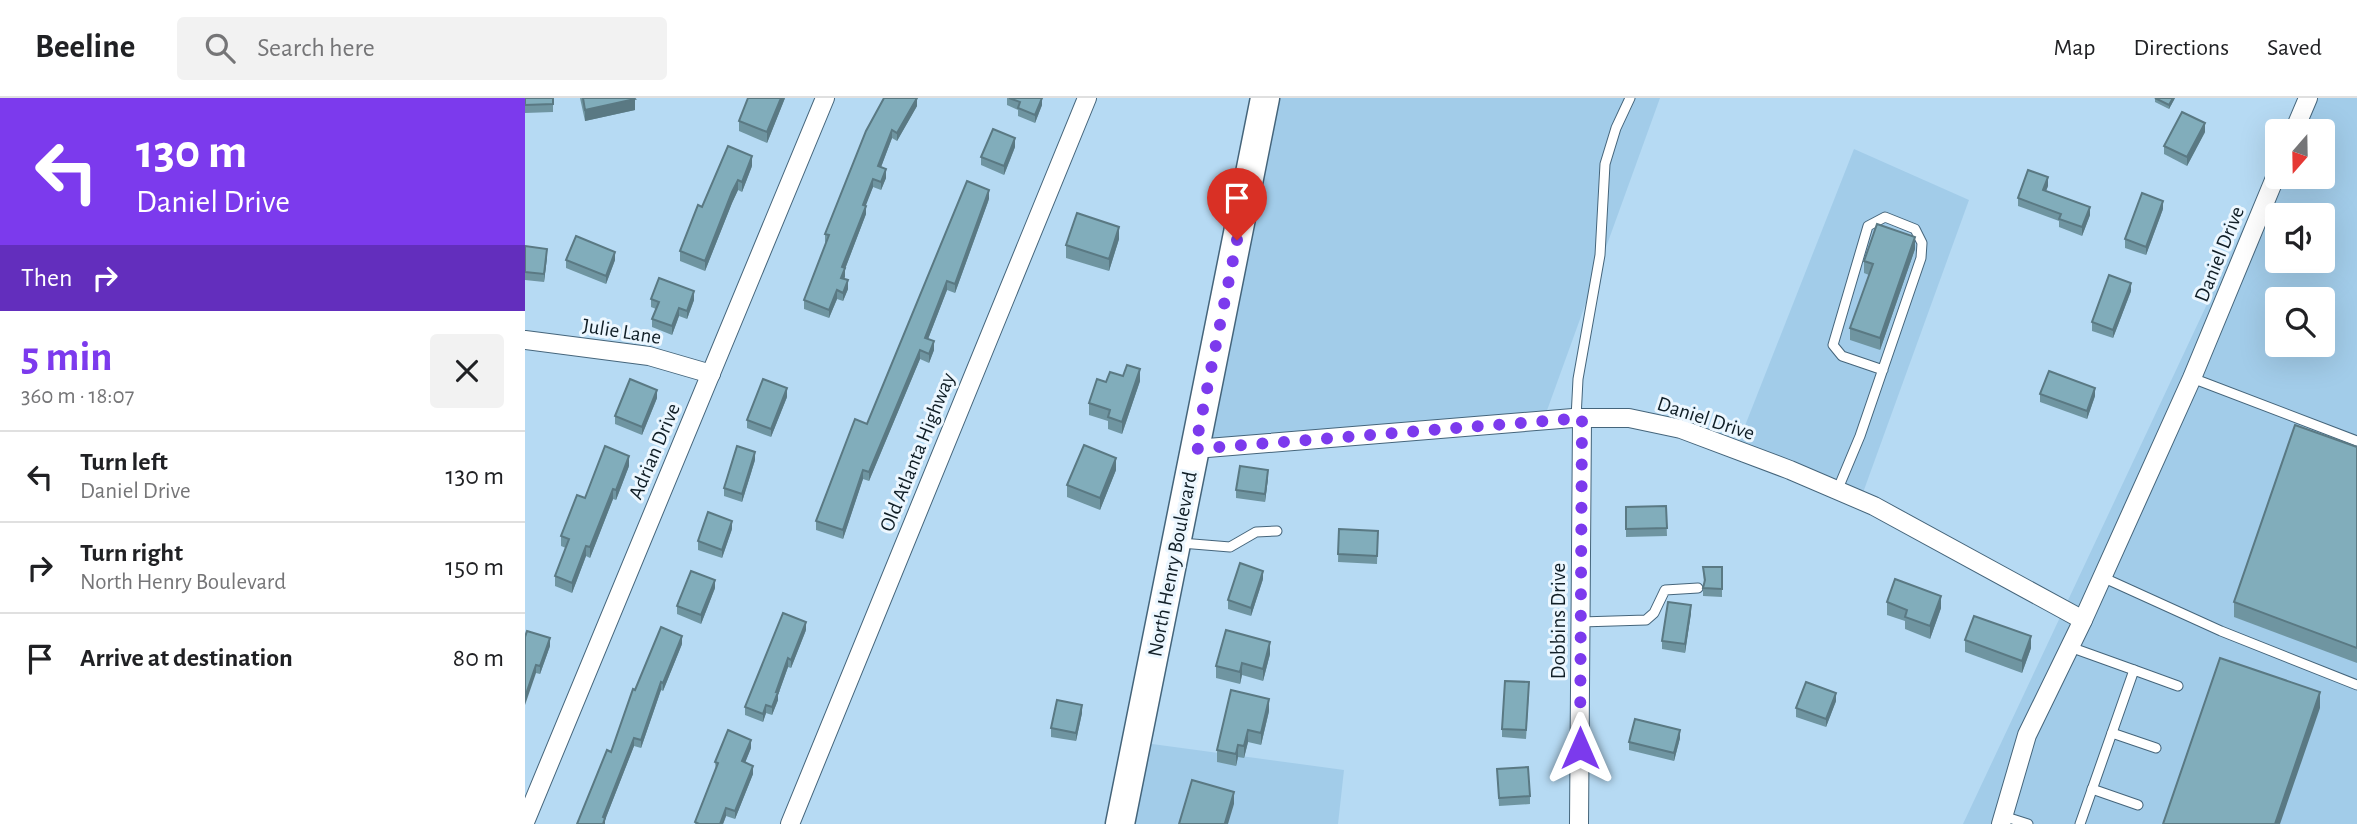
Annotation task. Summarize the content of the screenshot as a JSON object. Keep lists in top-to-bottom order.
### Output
{
  "streets": {
    "main road": ["North Henry Boulevard"],
    "street": [
      "Daniel Drive",
      "Julie Lane",
      "Adrian Drive",
      "Old Atlanta Highway",
      "Dobbins Drive"
    ]
  },
  "crossings": [
    ["Daniel Drive", "North Henry Boulevard"],
    ["Daniel Drive", "Dobbins Drive"],
    ["Julie Lane", "Adrian Drive"]
  ],
  "north": "bottom",
  "page": {
    "header": "Beeline",
    "search": "Search here",
    "nav": ["Map", "Directions", "Saved"],
    "turn": ["130 m", "Daniel Drive"],
    "then": "Then",
    "heading": ["5 min", "360 m · 18:07"],
    "list": [
      {
        "name": "Turn left",
        "note": "Daniel Drive",
        "value": "130 m"
      },
      {
        "name": "Turn right",
        "note": "North Henry Boulevard",
        "value": "150 m"
      },
      {
        "name": "Arrive at destination",
        "value": "80 m"
      }
    ]
  }
}
